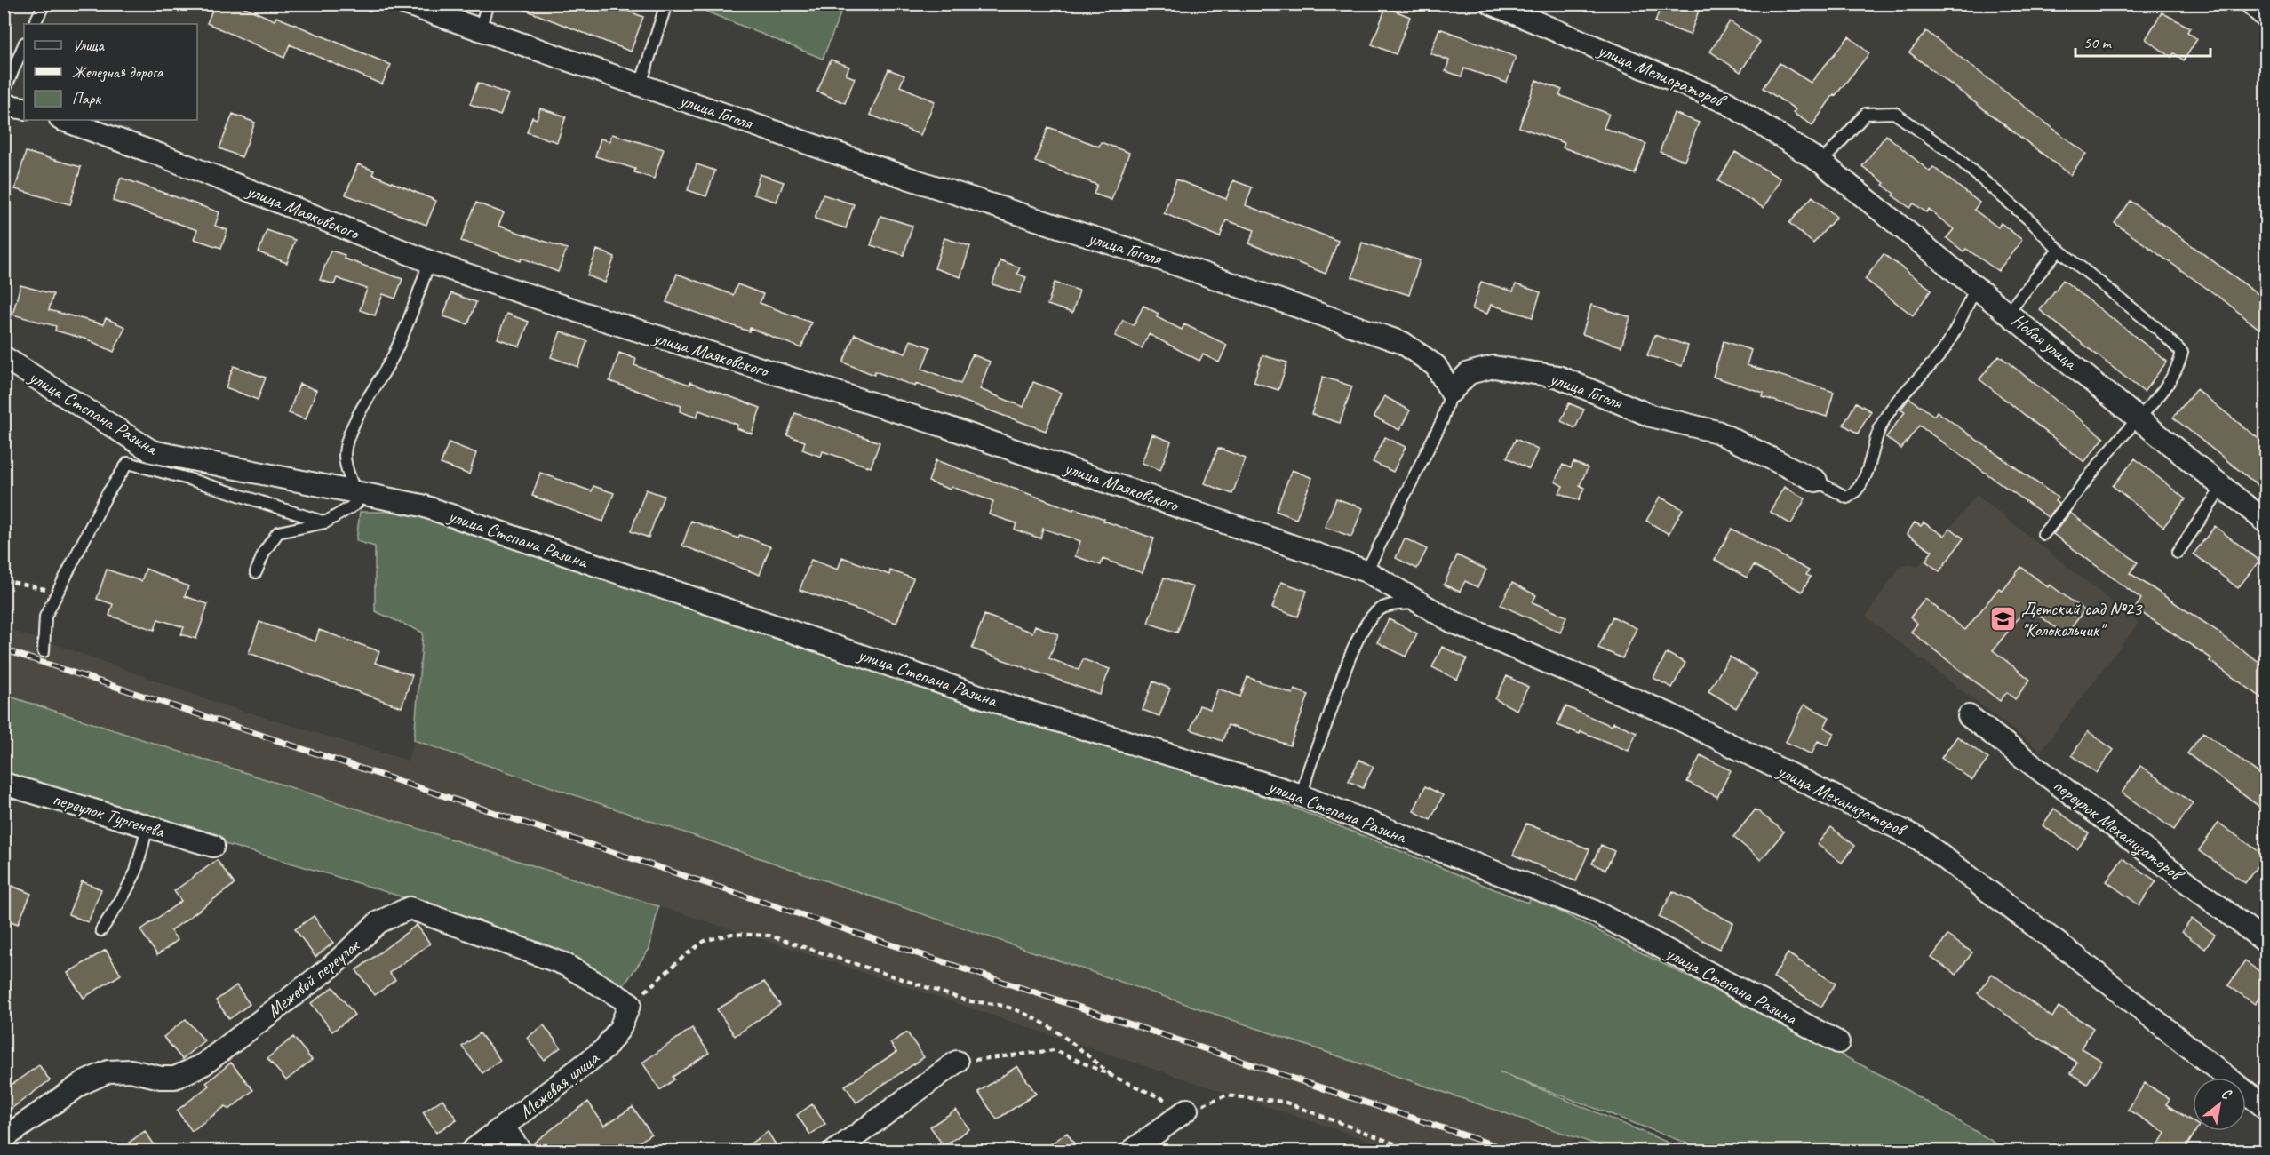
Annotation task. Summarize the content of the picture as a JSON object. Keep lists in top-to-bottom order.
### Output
{
  "streets": {
    "street": [
      "улица Мелиораторов",
      "улица Гоголя",
      "улица Маяковского",
      "Новая улица",
      "улица Степана Разина",
      "улица Механизаторов",
      "переулок Тургенева",
      "переулок Механизаторов",
      "Межевой переулок",
      "Межевая улица"
    ]
  },
  "crossings": [
    ["улица Мелиораторов", "Новая улица"],
    ["улица Маяковского", "улица Механизаторов"],
    ["Межевой переулок", "Межевая улица"]
  ],
  "places": {
    "school or university": ["Детский сад №23 \"Колокольчик\""]
  },
  "legend": ["Улица", "Железная дорога", "Парк"],
  "scale_bar": "50 m",
  "north": "top right"
}
